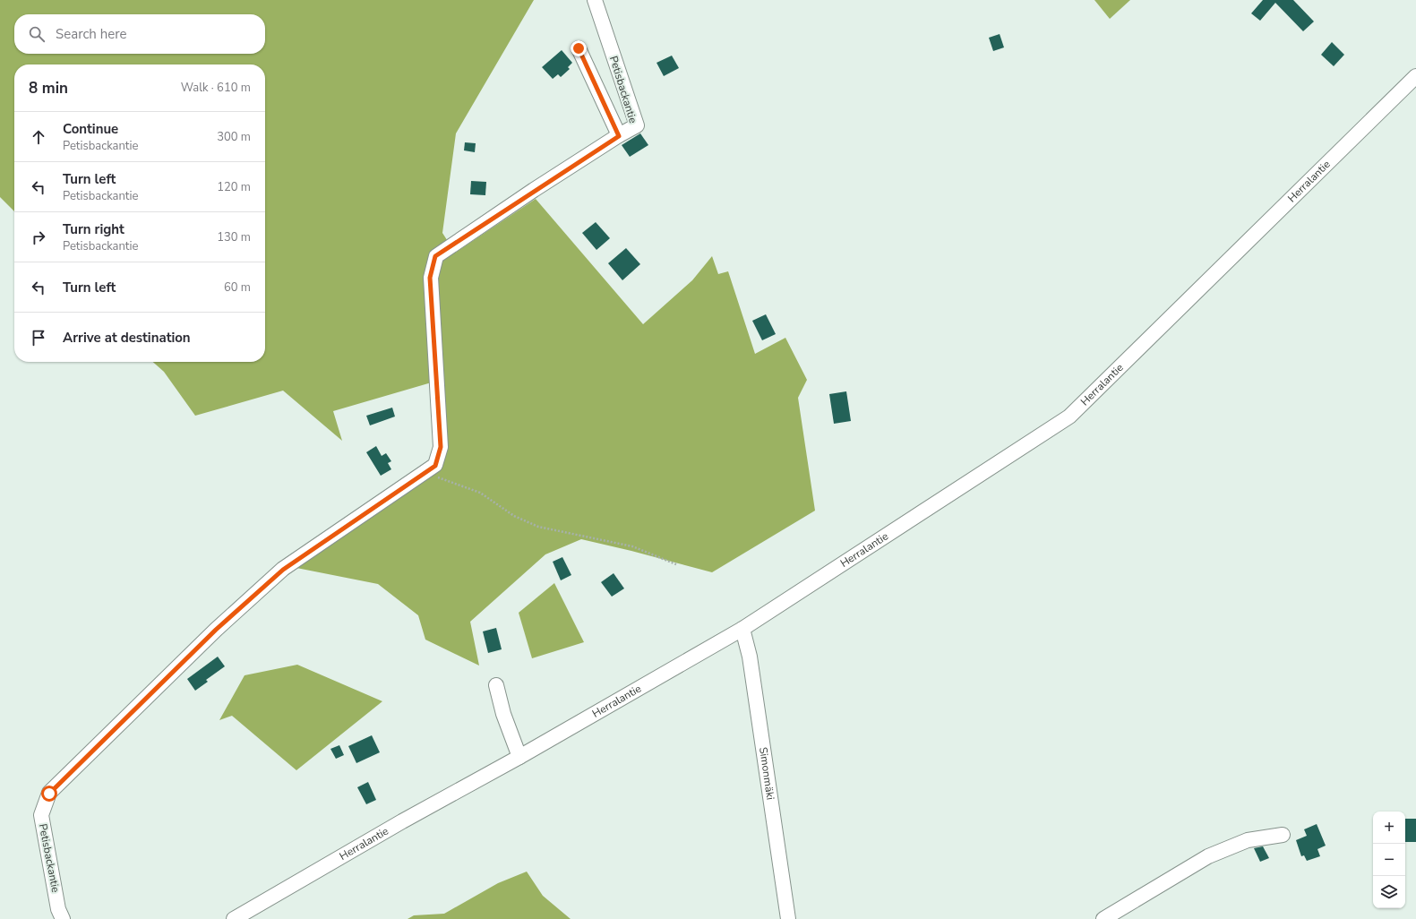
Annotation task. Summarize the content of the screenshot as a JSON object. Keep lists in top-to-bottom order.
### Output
{
  "streets": {
    "street": ["Petisbackantie", "Herralantie", "Simonmäki"]
  },
  "crossings": [
    ["Herralantie", "Simonmäki"]
  ],
  "page": {
    "search": "Search here",
    "heading": ["8 min", "Walk · 610 m"],
    "list": [
      ["Continue", "Petisbackantie", "300 m"],
      ["Turn left", "Petisbackantie", "120 m"],
      ["Turn right", "Petisbackantie", "130 m"],
      ["Turn left", "60 m"],
      "Arrive at destination"
    ],
    "map_buttons": ["+", "−"]
  }
}
